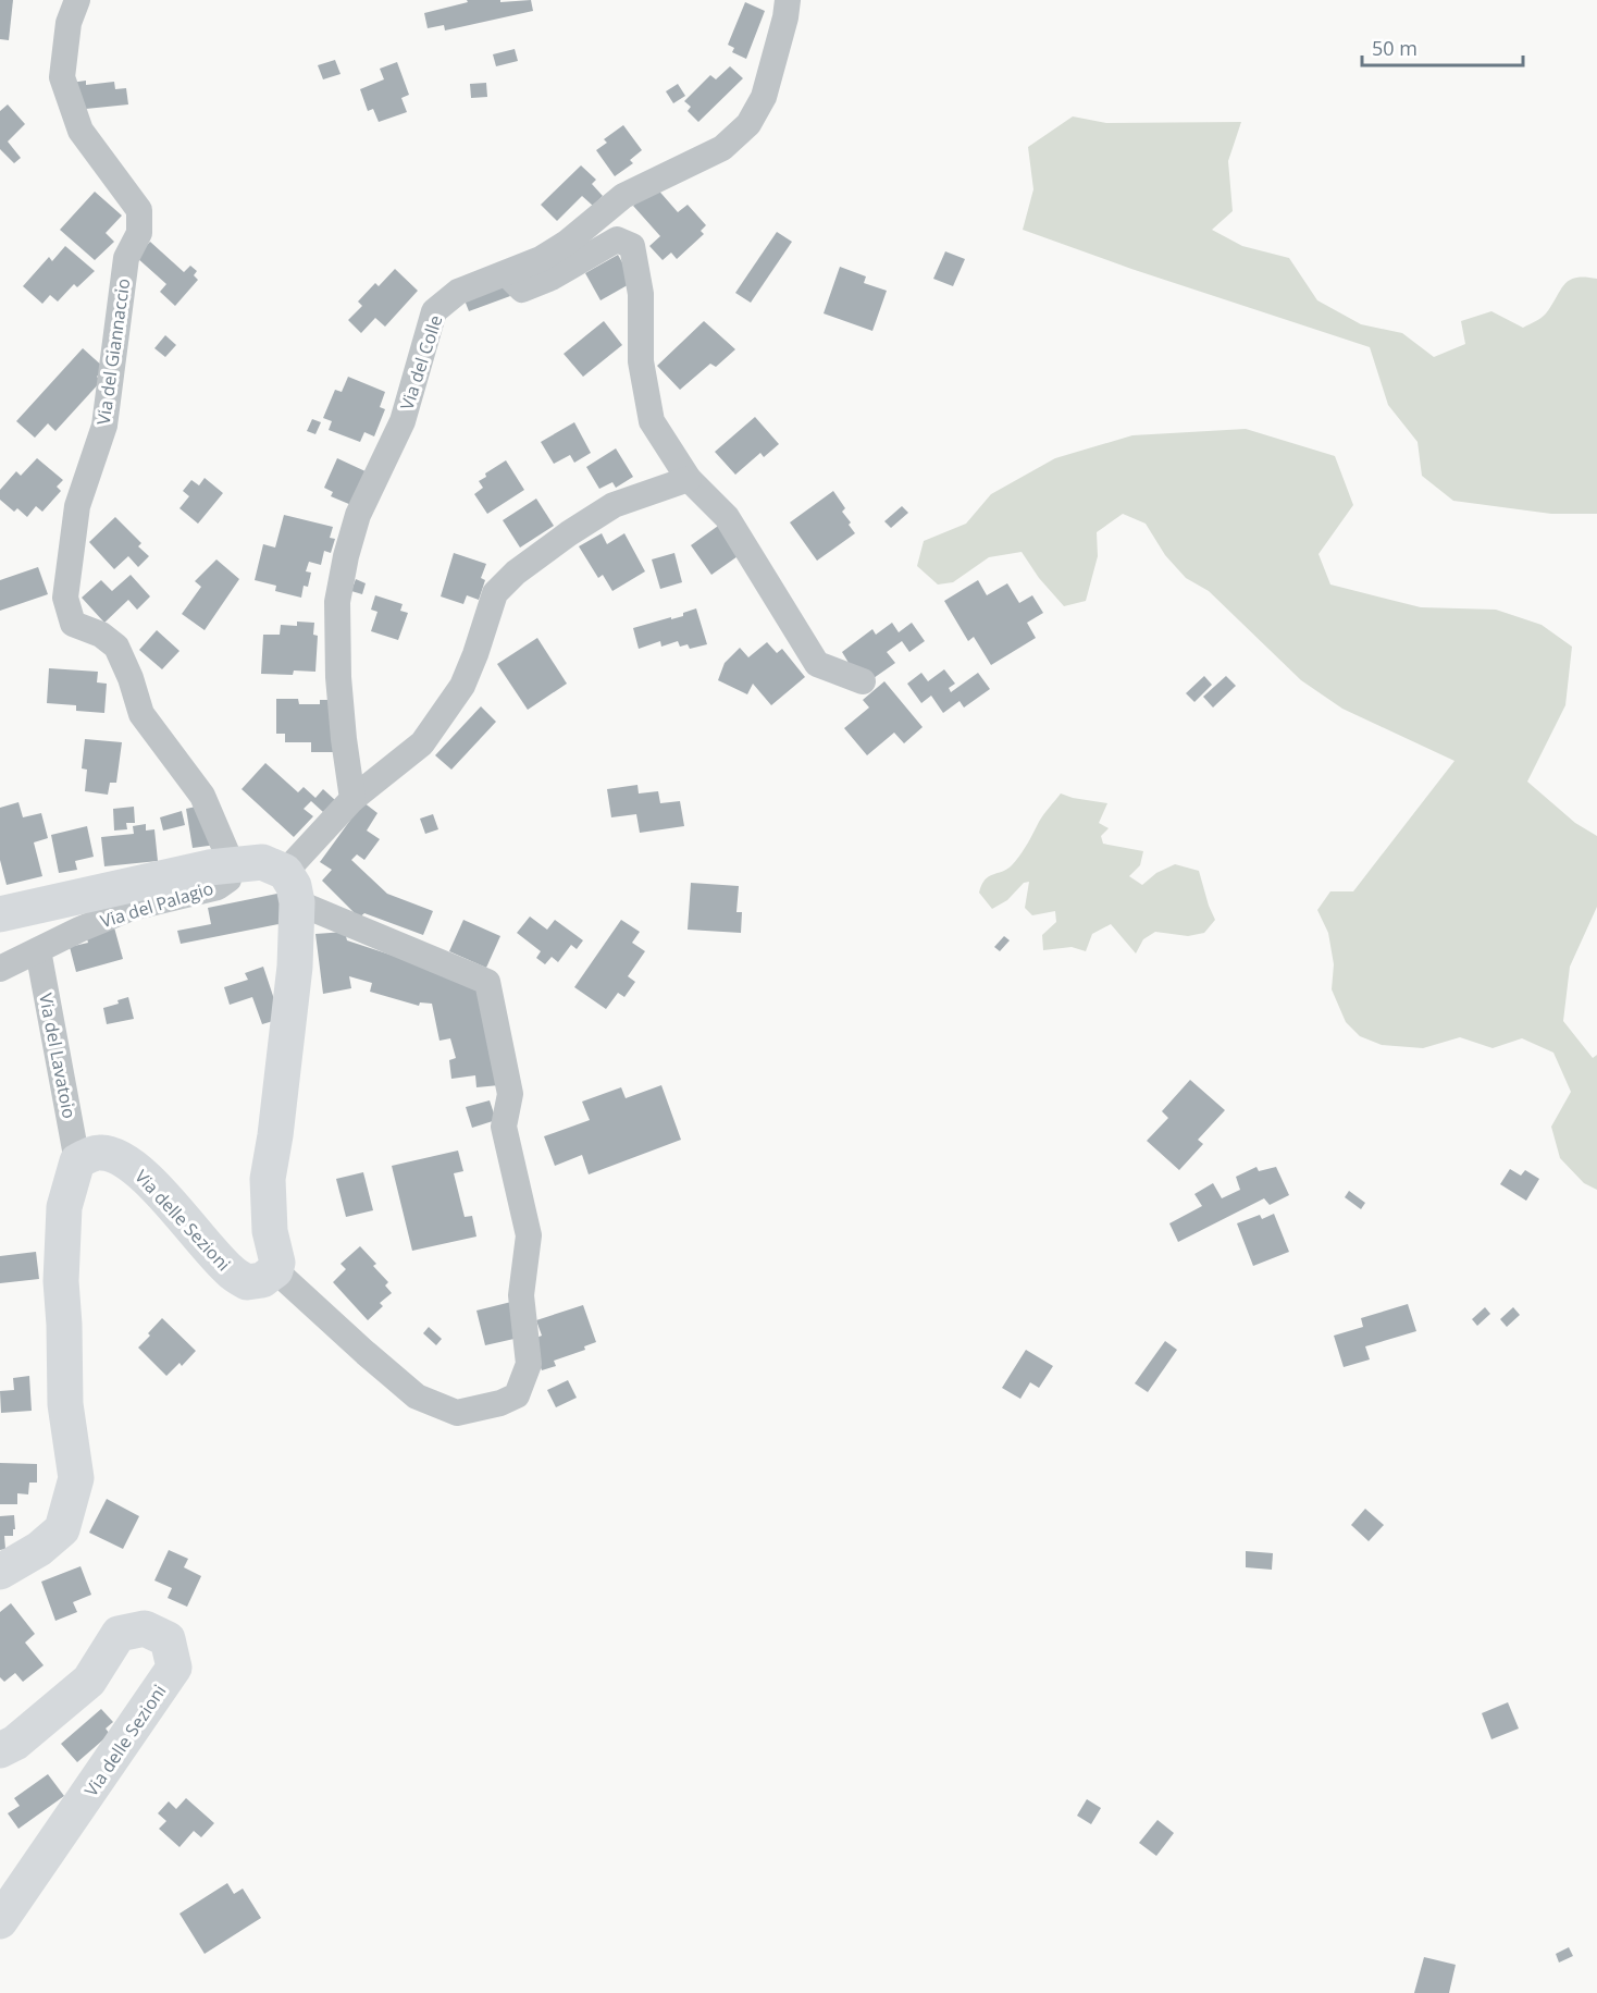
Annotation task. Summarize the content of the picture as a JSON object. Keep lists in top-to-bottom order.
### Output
{
  "streets": {
    "street": [
      "Via del Giannaccio",
      "Via del Colle",
      "Via del Palagio",
      "Via del Lavatoio",
      "Via delle Sezioni"
    ]
  },
  "crossings": [
    ["Via del Giannaccio", "Via del Palagio"],
    ["Via del Palagio", "Via del Lavatoio"],
    ["Via del Lavatoio", "Via delle Sezioni"]
  ],
  "scale_bar": "50 m"
}
